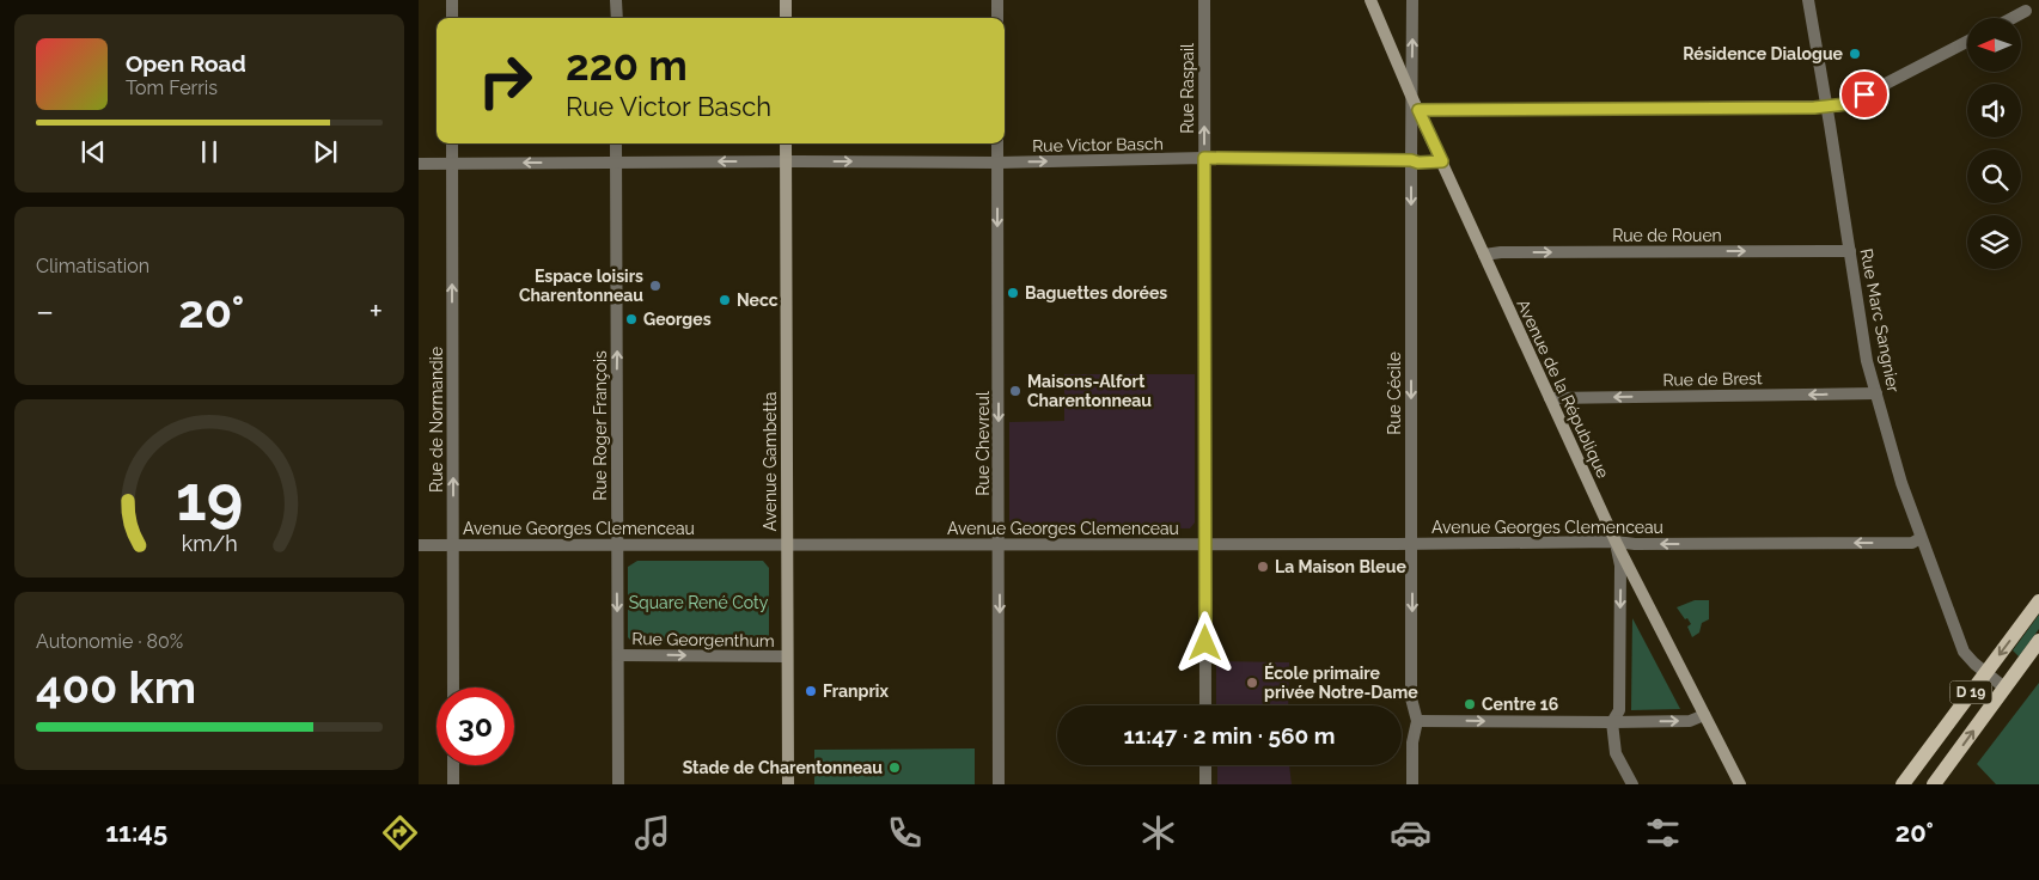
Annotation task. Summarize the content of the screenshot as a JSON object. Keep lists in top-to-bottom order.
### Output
{
  "streets": {
    "main road": ["Avenue de la République", "Avenue Gambetta", "D 19"],
    "street": [
      "Rue Raspail",
      "Rue Victor Basch",
      "Rue de Rouen",
      "Rue Marc Sangnier",
      "Rue de Brest",
      "Rue Cécile",
      "Rue de Normandie",
      "Rue Roger François",
      "Rue Chevreul",
      "Avenue Georges Clemenceau",
      "Rue Georgenthum"
    ]
  },
  "crossings": [
    ["Rue Raspail", "Rue Victor Basch"],
    ["Rue Raspail", "Avenue Georges Clemenceau"],
    ["Rue Victor Basch", "Avenue de la République"],
    ["Rue Victor Basch", "Rue Cécile"],
    ["Rue Victor Basch", "Rue de Normandie"],
    ["Rue Victor Basch", "Rue Roger François"],
    ["Rue Victor Basch", "Rue Chevreul"],
    ["Rue Victor Basch", "Avenue Gambetta"],
    ["Rue de Rouen", "Rue Marc Sangnier"],
    ["Rue de Rouen", "Avenue de la République"],
    ["Rue Marc Sangnier", "Rue de Brest"],
    ["Rue Marc Sangnier", "Avenue Georges Clemenceau"],
    ["Rue Marc Sangnier", "D 19"],
    ["Rue de Brest", "Avenue de la République"],
    ["Avenue de la République", "Rue Cécile"],
    ["Avenue de la République", "Avenue Georges Clemenceau"],
    ["Rue Cécile", "Avenue Georges Clemenceau"],
    ["Rue de Normandie", "Avenue Georges Clemenceau"],
    ["Rue Roger François", "Avenue Georges Clemenceau"],
    ["Rue Roger François", "Rue Georgenthum"],
    ["Rue Chevreul", "Avenue Georges Clemenceau"],
    ["Avenue Gambetta", "Avenue Georges Clemenceau"],
    ["Avenue Gambetta", "Rue Georgenthum"]
  ],
  "one_way": [
    "Rue de Rouen",
    "Rue de Brest",
    "Rue de Normandie",
    "Rue Chevreul",
    "Rue Georgenthum"
  ],
  "parks": ["Square René Coty"],
  "places": [
    "Résidence Dialogue",
    "Espace loisirs Charentonneau",
    "Baguettes dorées",
    "Necc",
    "Georges",
    "Maisons-Alfort Charentonneau",
    "La Maison Bleue",
    "École primaire privée Notre-Dame",
    "Franprix",
    "Centre 16",
    "Stade de Charentonneau"
  ],
  "north": "left",
  "page": {
    "turn": ["220 m", "Rue Victor Basch"],
    "song": ["Open Road", "Tom Ferris"],
    "tile": [
      "Climatisation",
      ["Autonomie · 80%", "400 km"]
    ],
    "heat": ["−", "20°", "+"],
    "limit": "30",
    "trip": "11:47 · 2 min · 560 m",
    "tabs": ["11:45", "20°"],
    "gauge": ["19", "km/h"]
  }
}
